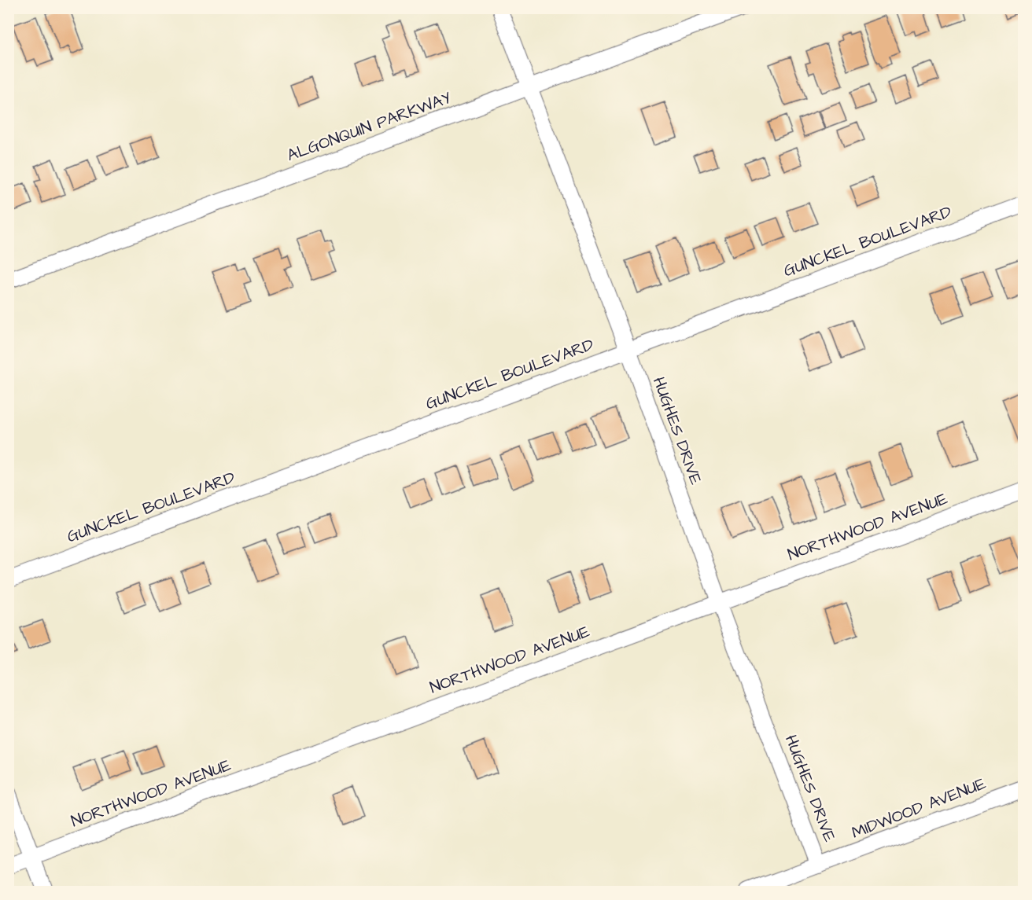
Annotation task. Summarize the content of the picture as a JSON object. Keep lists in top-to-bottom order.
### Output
{
  "streets": {
    "street": [
      "ALGONQUIN PARKWAY",
      "GUNCKEL BOULEVARD",
      "HUGHES DRIVE",
      "NORTHWOOD AVENUE",
      "MIDWOOD AVENUE"
    ]
  },
  "crossings": [
    ["ALGONQUIN PARKWAY", "HUGHES DRIVE"],
    ["GUNCKEL BOULEVARD", "HUGHES DRIVE"],
    ["HUGHES DRIVE", "NORTHWOOD AVENUE"],
    ["HUGHES DRIVE", "MIDWOOD AVENUE"]
  ]
}
